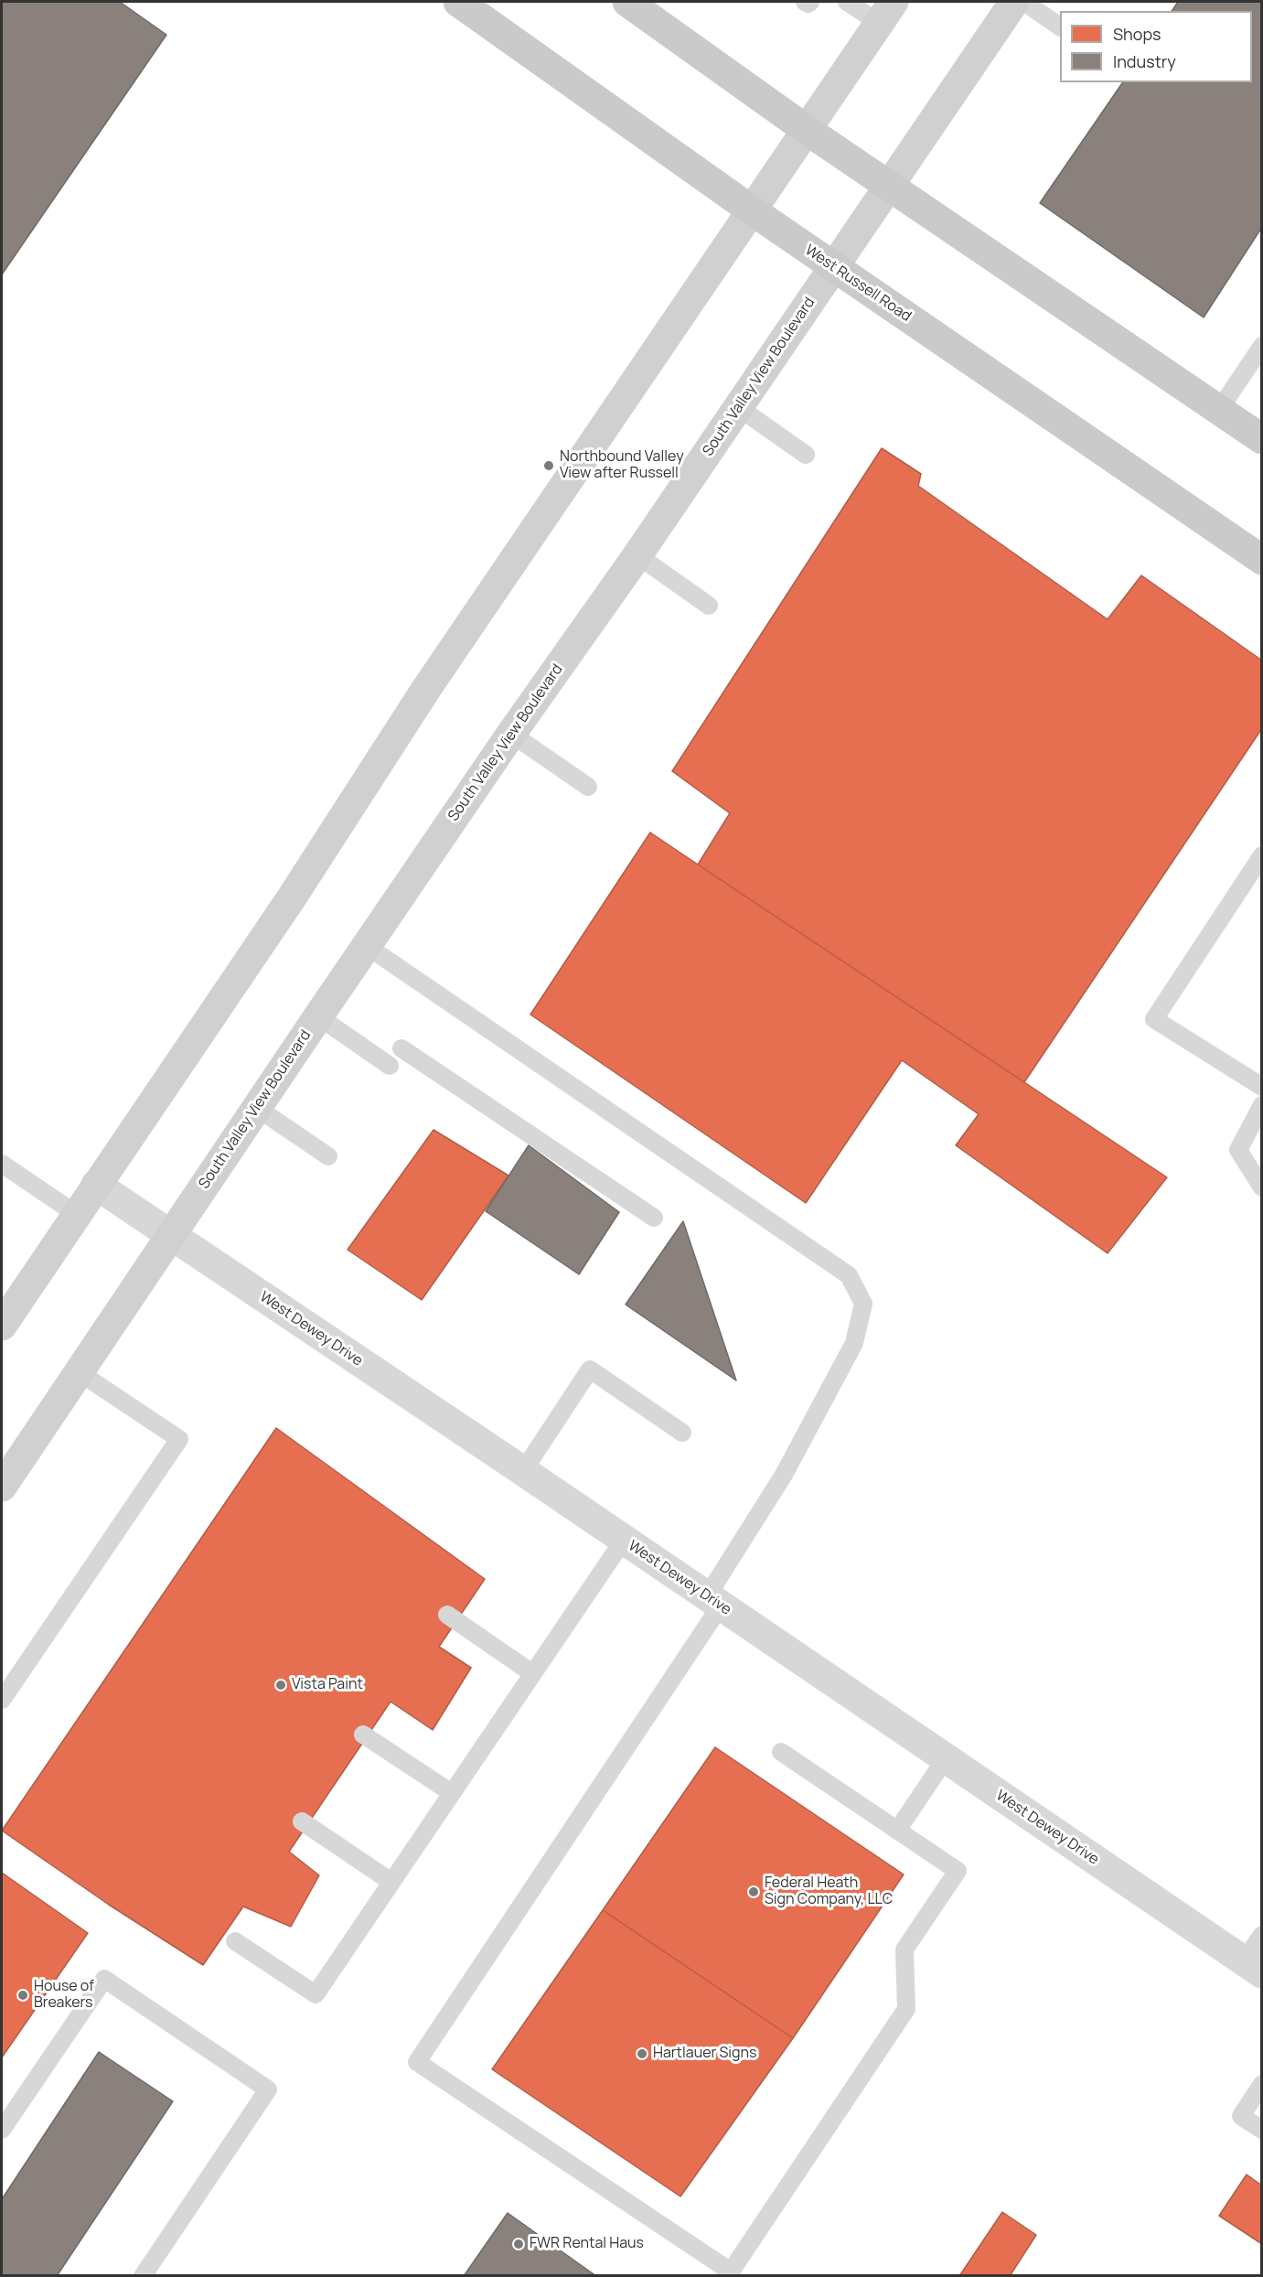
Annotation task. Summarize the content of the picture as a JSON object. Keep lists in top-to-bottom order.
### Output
{
  "streets": {
    "main road": ["West Russell Road", "South Valley View Boulevard"],
    "street": ["West Dewey Drive"]
  },
  "crossings": [
    ["West Russell Road", "South Valley View Boulevard"],
    ["South Valley View Boulevard", "West Dewey Drive"]
  ],
  "places": [
    "Northbound Valley View after Russell",
    "Vista Paint",
    "Federal Heath Sign Company, LLC",
    "House of Breakers",
    "Hartlauer Signs",
    "FWR Rental Haus"
  ],
  "legend": ["Shops", "Industry"]
}
